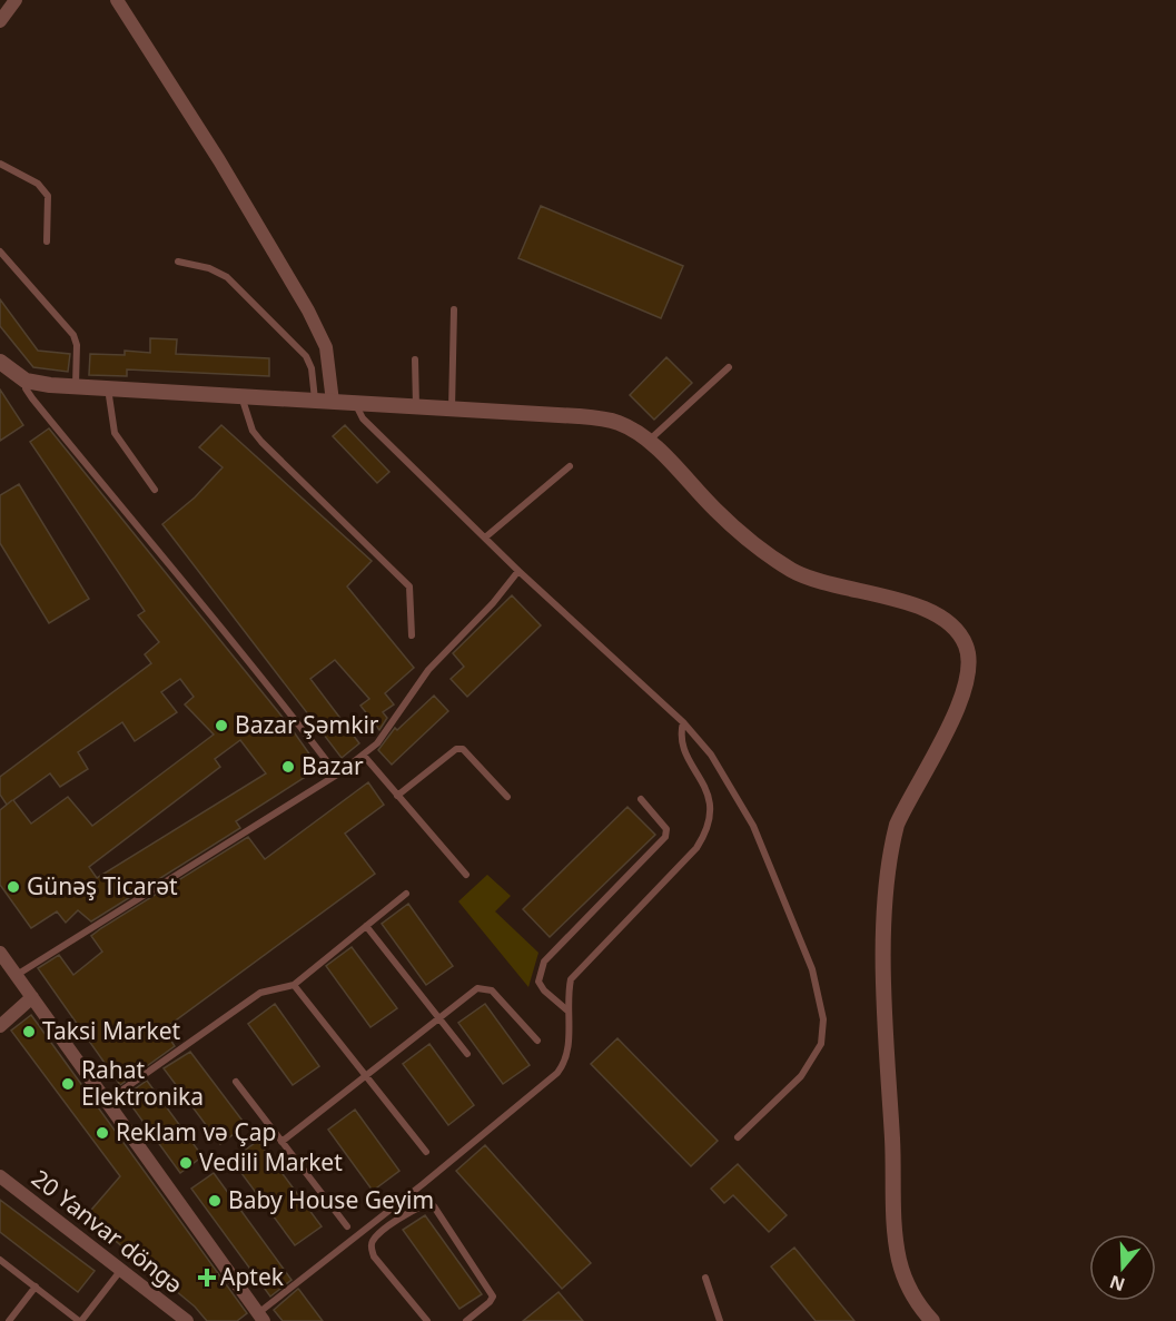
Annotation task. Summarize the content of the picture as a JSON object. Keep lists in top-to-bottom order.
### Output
{
  "streets": {
    "street": ["20 Yanvar döngə"]
  },
  "places": {
    "other": [
      "Bazar Şəmkir",
      "Bazar",
      "Günəş Ticarət",
      "Taksi Market",
      "Rahat Elektronika",
      "Reklam və Çap",
      "Vedili Market",
      "Baby House Geyim"
    ],
    "health": ["Aptek"]
  },
  "north": "bottom"
}
